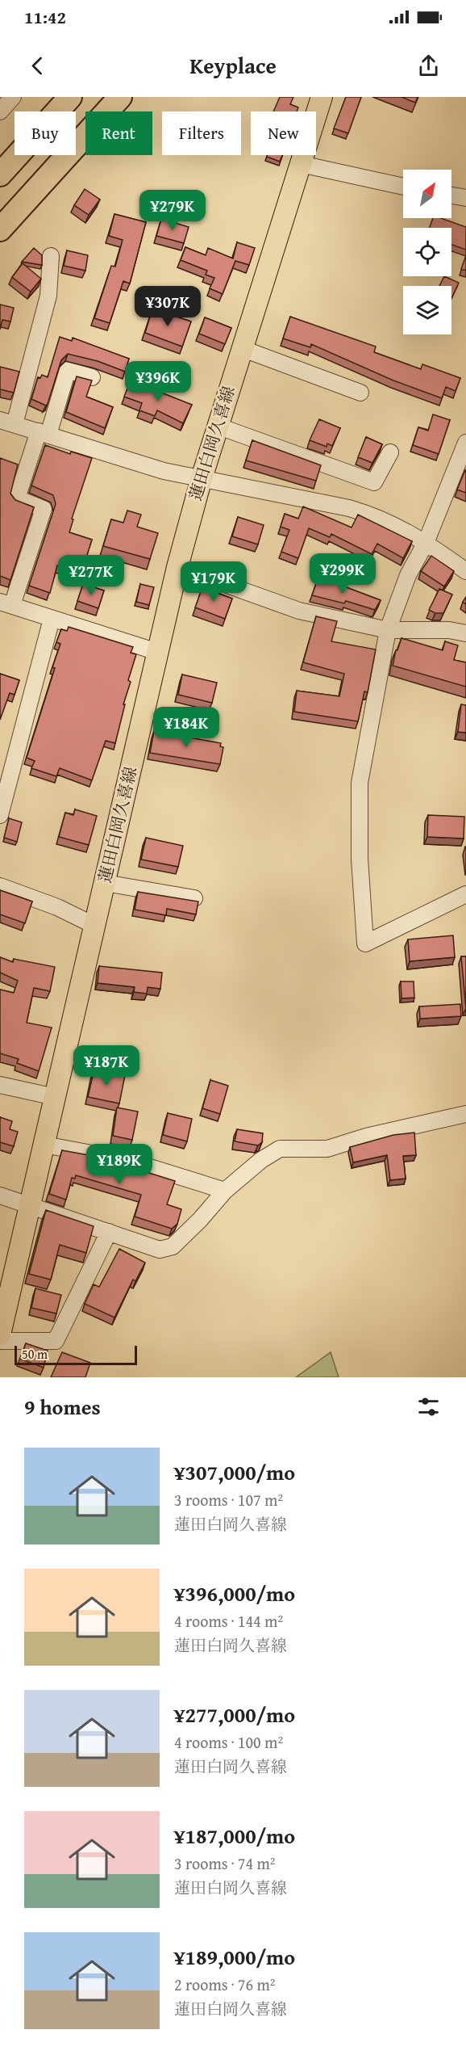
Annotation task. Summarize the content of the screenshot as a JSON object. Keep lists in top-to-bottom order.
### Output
{
  "streets": {
    "main road": ["蓮田白岡久喜線"]
  },
  "scale_bar": "50 m",
  "north": "top right",
  "page": {
    "status": "11:42",
    "header": "Keyplace",
    "chip": [
      "Buy",
      "Rent",
      "Filters",
      "New"
    ],
    "price": [
      "¥279K",
      "¥307K",
      "¥396K",
      "¥299K",
      "¥277K",
      "¥179K",
      "¥184K",
      "¥187K",
      "¥189K"
    ],
    "scale": "50 m",
    "heading": "9 homes",
    "list": [
      {
        "name": "¥307,000/mo",
        "note": "3 rooms · 107 m² · 蓮田白岡久喜線"
      },
      {
        "name": "¥396,000/mo",
        "note": "4 rooms · 144 m² · 蓮田白岡久喜線"
      },
      {
        "name": "¥277,000/mo",
        "note": "4 rooms · 100 m² · 蓮田白岡久喜線"
      },
      {
        "name": "¥187,000/mo",
        "note": "3 rooms · 74 m² · 蓮田白岡久喜線"
      },
      {
        "name": "¥189,000/mo",
        "note": "2 rooms · 76 m² · 蓮田白岡久喜線"
      }
    ]
  }
}
